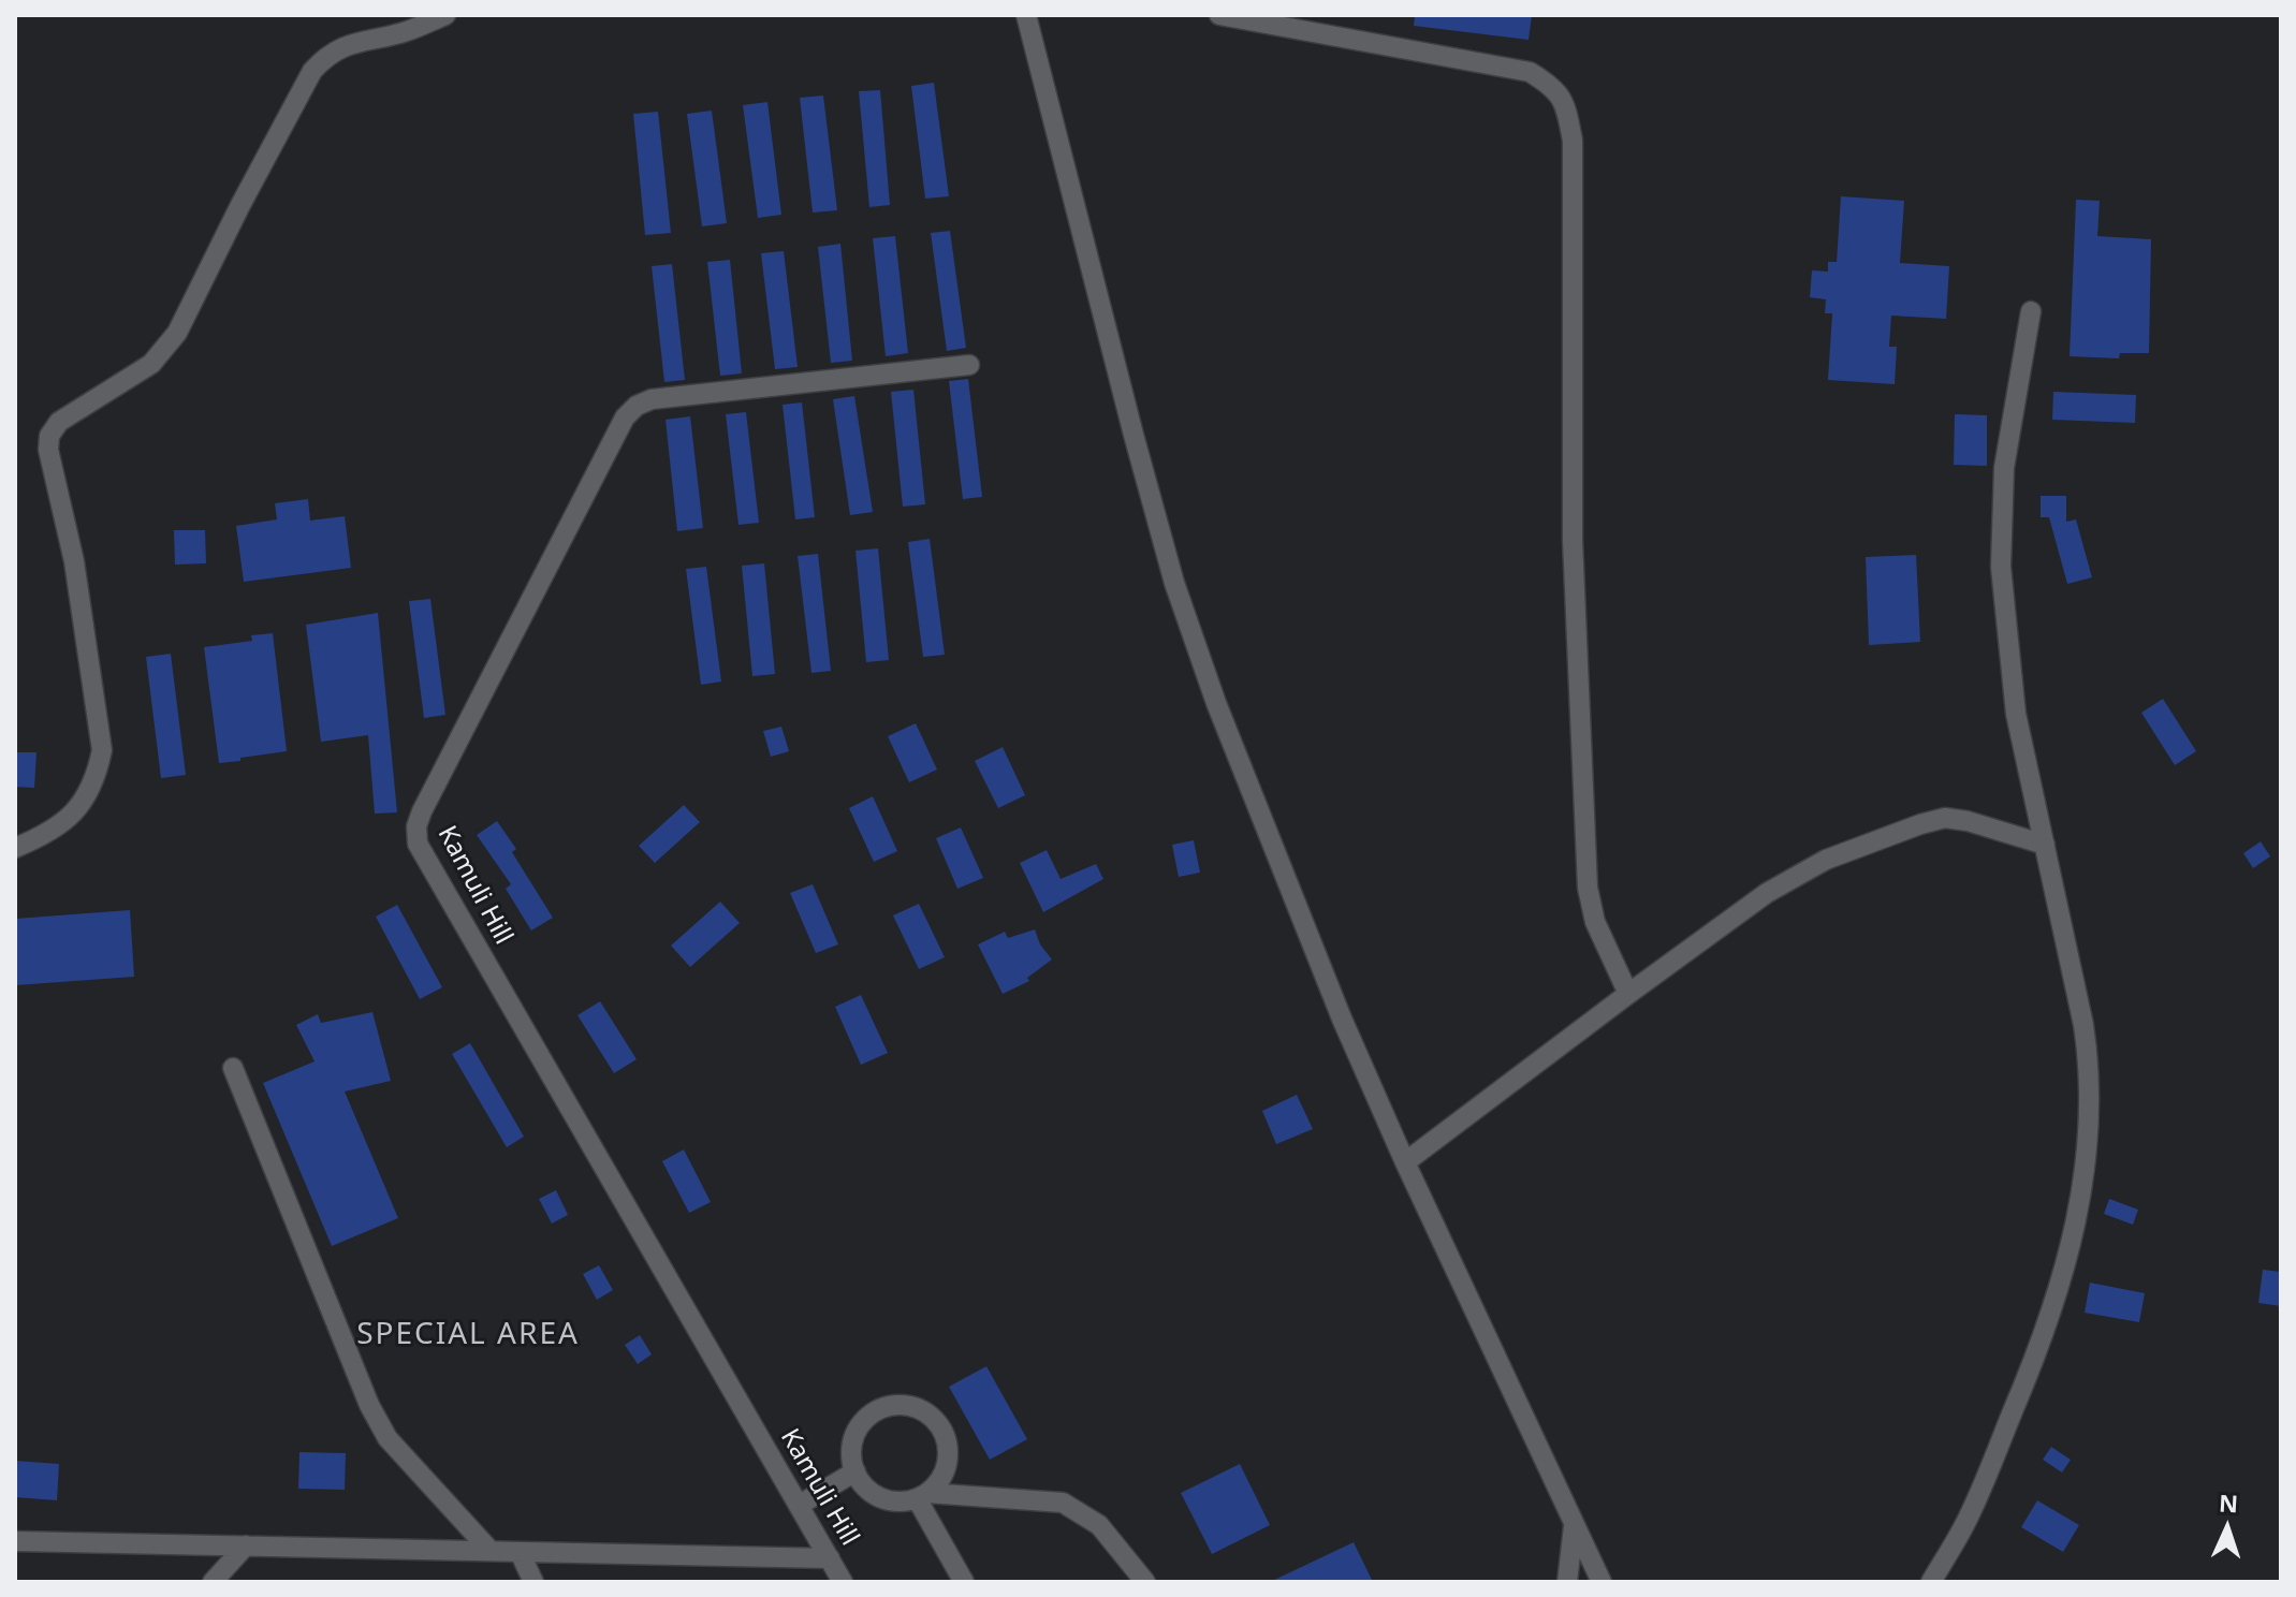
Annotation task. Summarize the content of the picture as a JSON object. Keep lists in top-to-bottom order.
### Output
{
  "streets": {
    "street": ["Kamuli Hill"]
  },
  "districts": ["SPECIAL AREA"],
  "north": "top"
}
